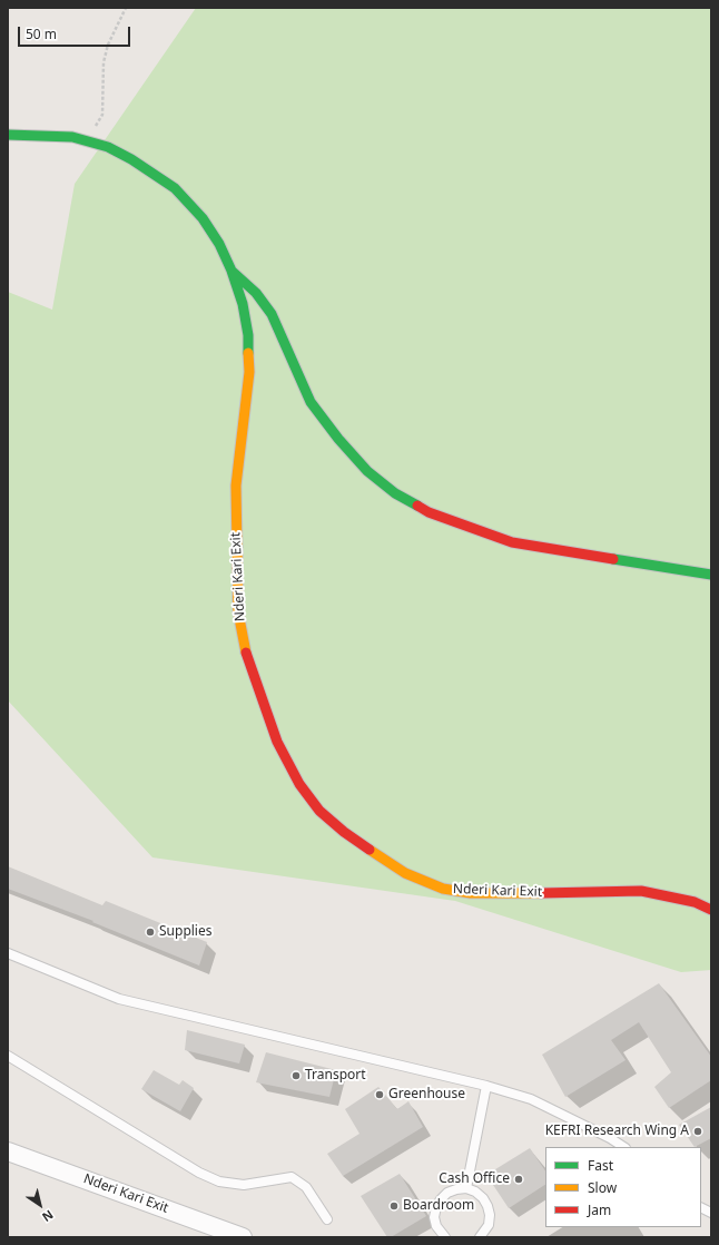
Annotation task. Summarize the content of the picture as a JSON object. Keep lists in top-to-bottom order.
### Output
{
  "streets": {
    "street": ["Nderi Kari Exit"]
  },
  "places": [
    "Supplies",
    "Transport",
    "Greenhouse",
    "KEFRI Research Wing A",
    "Cash Office",
    "Boardroom"
  ],
  "legend": ["Fast", "Slow", "Jam"],
  "scale_bar": "50 m",
  "north": "bottom right"
}
